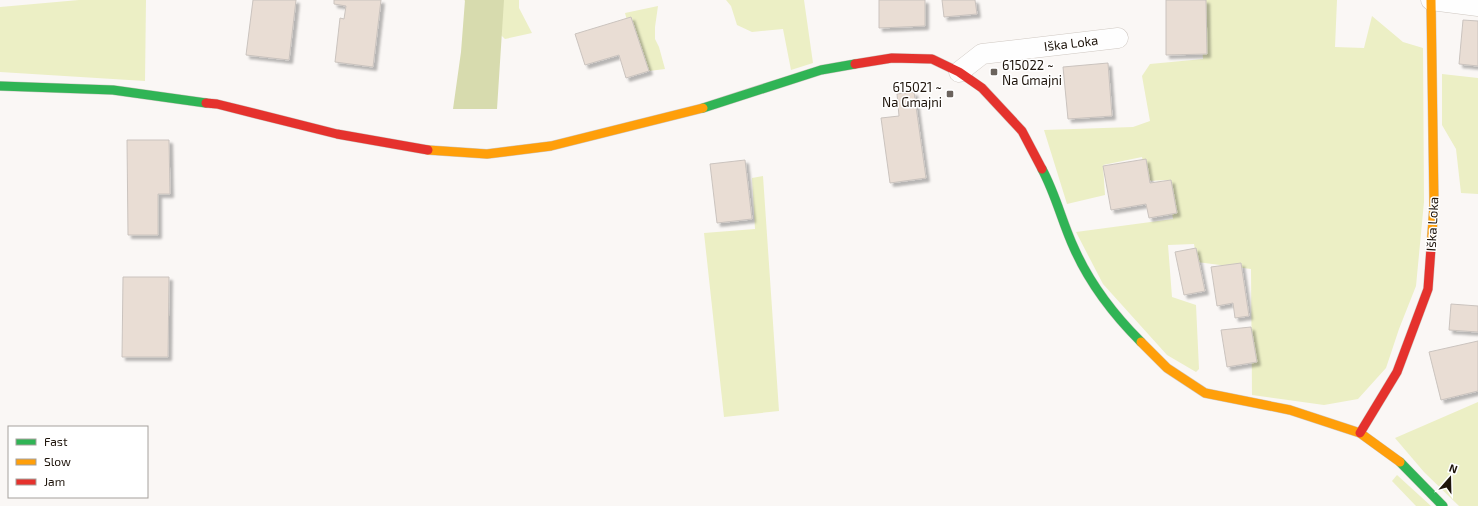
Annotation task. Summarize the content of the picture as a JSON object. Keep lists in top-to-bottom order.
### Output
{
  "streets": {
    "street": ["Iška Loka"]
  },
  "places": {
    "transit": ["615022 ~ Na Gmajni", "615021 ~ Na Gmajni"]
  },
  "legend": ["Fast", "Slow", "Jam"],
  "north": "top"
}
